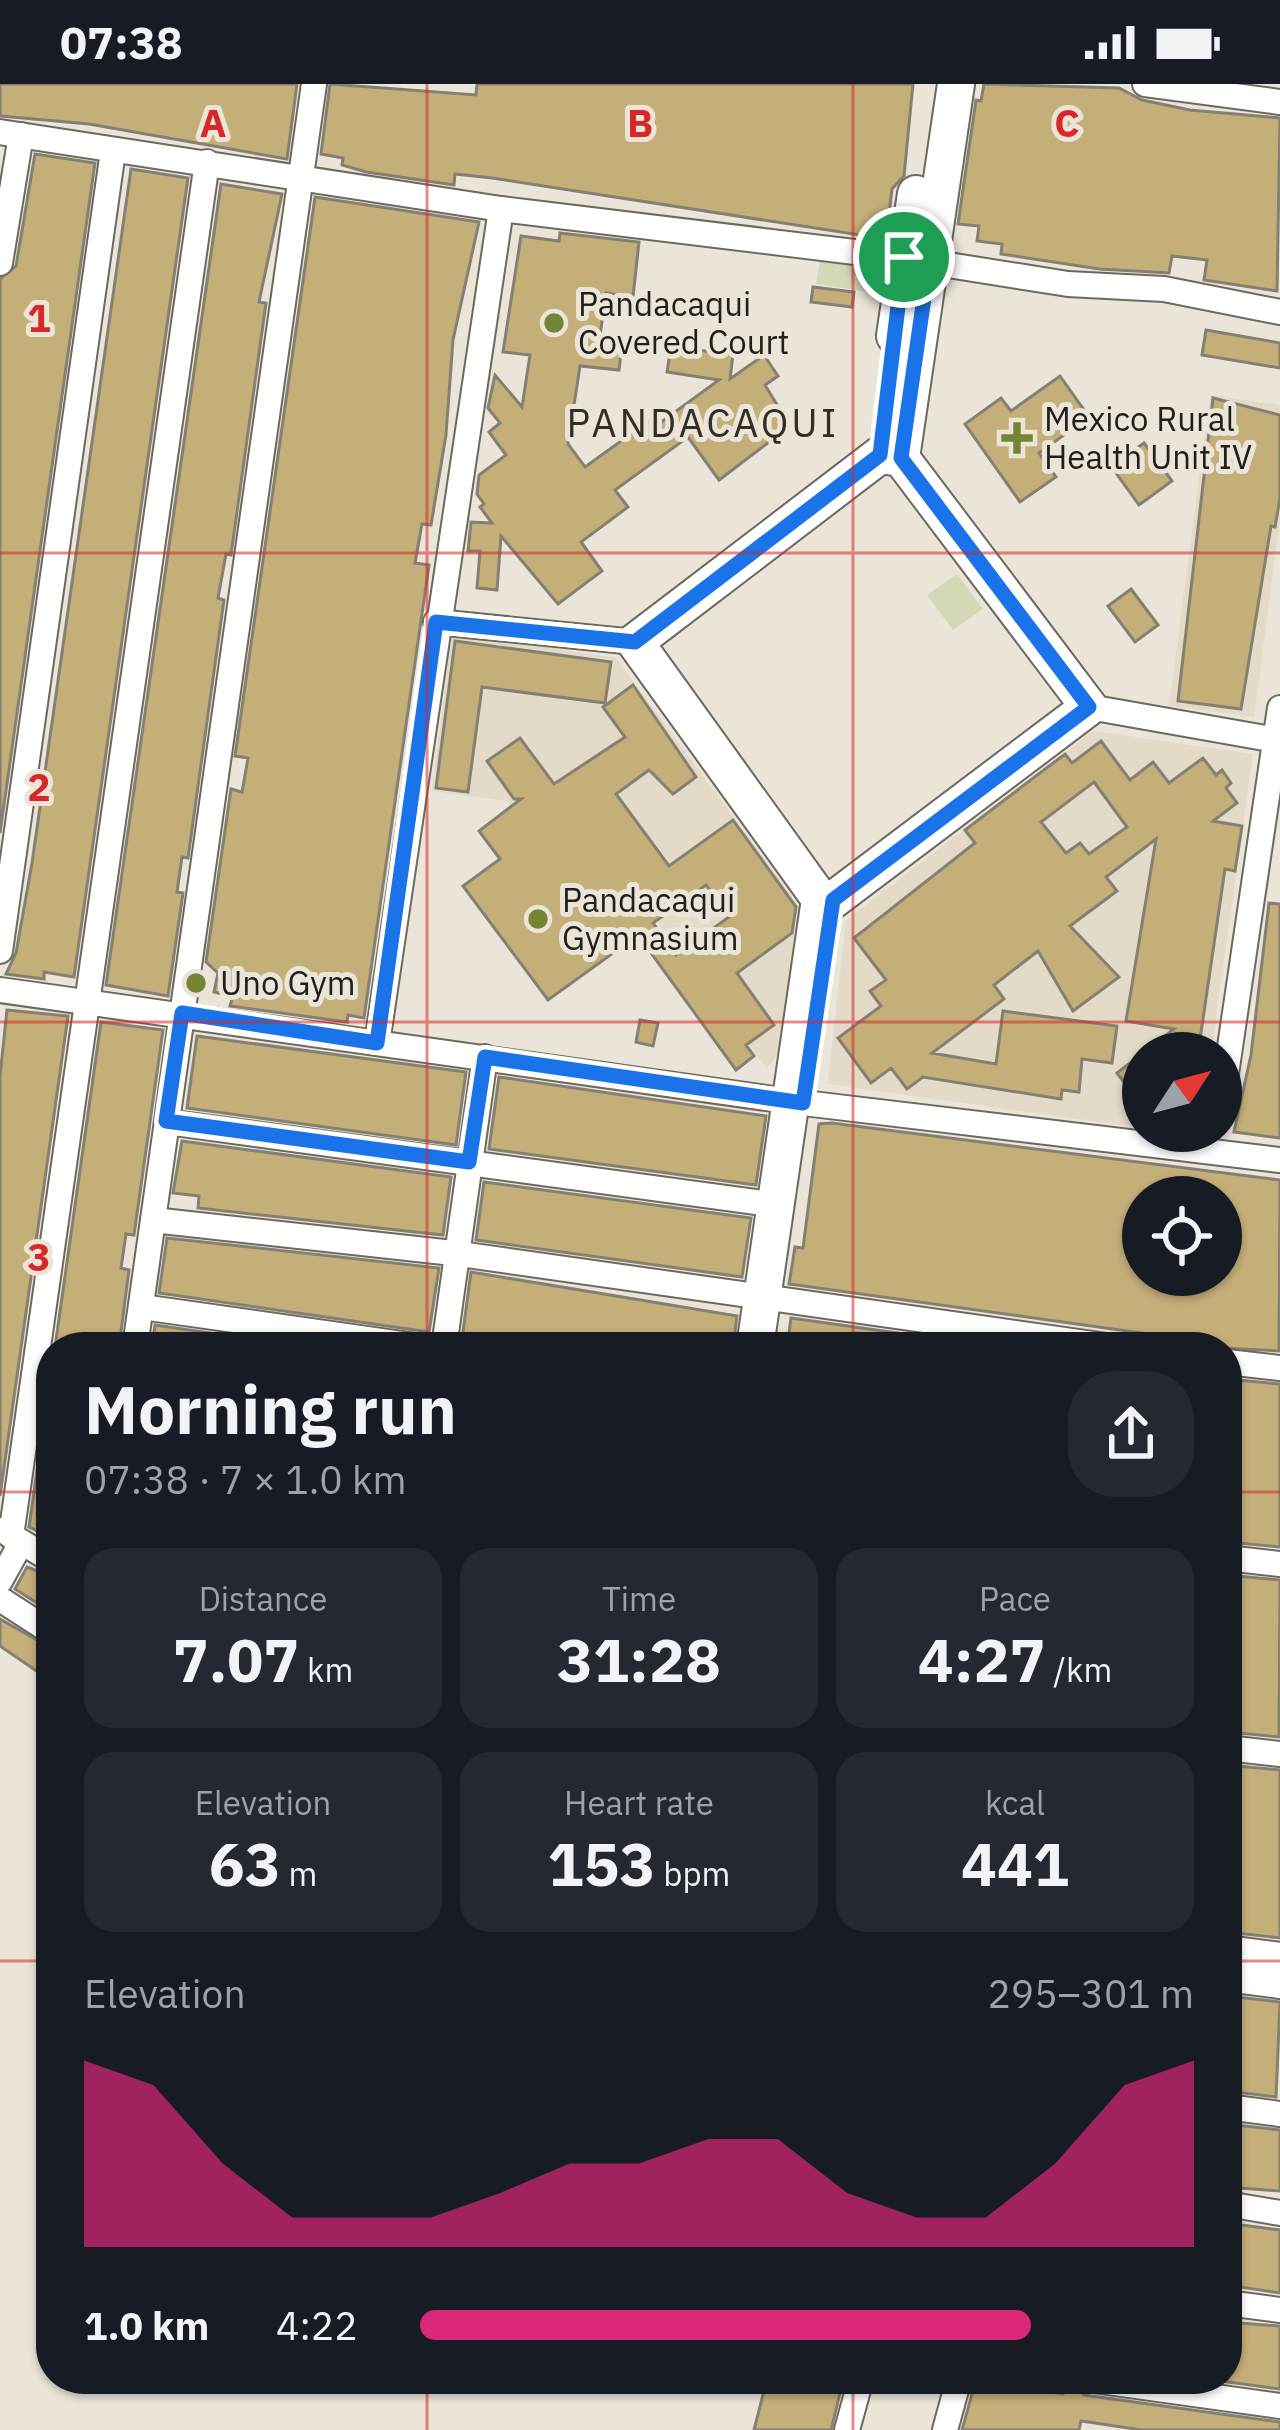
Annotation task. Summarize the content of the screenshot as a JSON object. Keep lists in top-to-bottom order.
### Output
{
  "districts": ["PANDACAQUI"],
  "places": {
    "other": ["Pandacaqui Covered Court", "Pandacaqui Gymnasium", "Uno Gym"],
    "health": ["Mexico Rural Health Unit IV"]
  },
  "north": "top right",
  "page": {
    "status": "07:38",
    "heading": ["Morning run", "07:38 · 7 × 1.0 km"],
    "stats": [
      ["Distance", "7.07 km"],
      ["Time", "31:28"],
      ["Pace", "4:27 /km"],
      ["Elevation", "63 m"],
      ["Heart rate", "153 bpm"],
      ["kcal", "441"]
    ],
    "chart": ["Elevation", "295–301 m"],
    "list": [
      {
        "name": "1.0 km",
        "note": "4:22"
      }
    ]
  },
  "grid": {
    "columns": ["A", "B", "C"],
    "rows": ["1", "2", "3"]
  }
}
